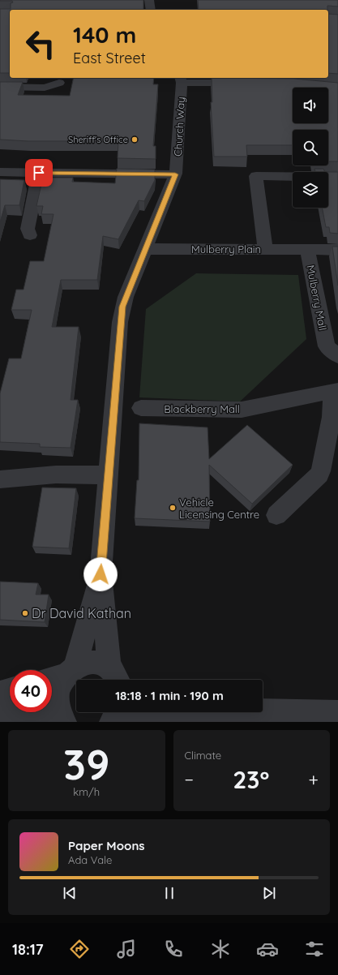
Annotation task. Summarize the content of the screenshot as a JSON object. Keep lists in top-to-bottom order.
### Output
{
  "streets": {
    "street": [
      "Church Way",
      "Mulberry Plain",
      "Mulberry Mall",
      "Blackberry Mall"
    ]
  },
  "crossings": [
    ["Church Way", "Mulberry Plain"],
    ["Mulberry Plain", "Mulberry Mall"]
  ],
  "places": ["Sheriff's Office", "Vehicle Licensing Centre", "Dr David Kathan"],
  "page": {
    "turn": ["140 m", "East Street"],
    "limit": "40",
    "trip": "18:18 · 1 min · 190 m",
    "tile": [
      ["39", "km/h"],
      "Climate"
    ],
    "heat": ["−", "23°", "+"],
    "song": ["Paper Moons", "Ada Vale"],
    "tabs": "18:17"
  }
}
